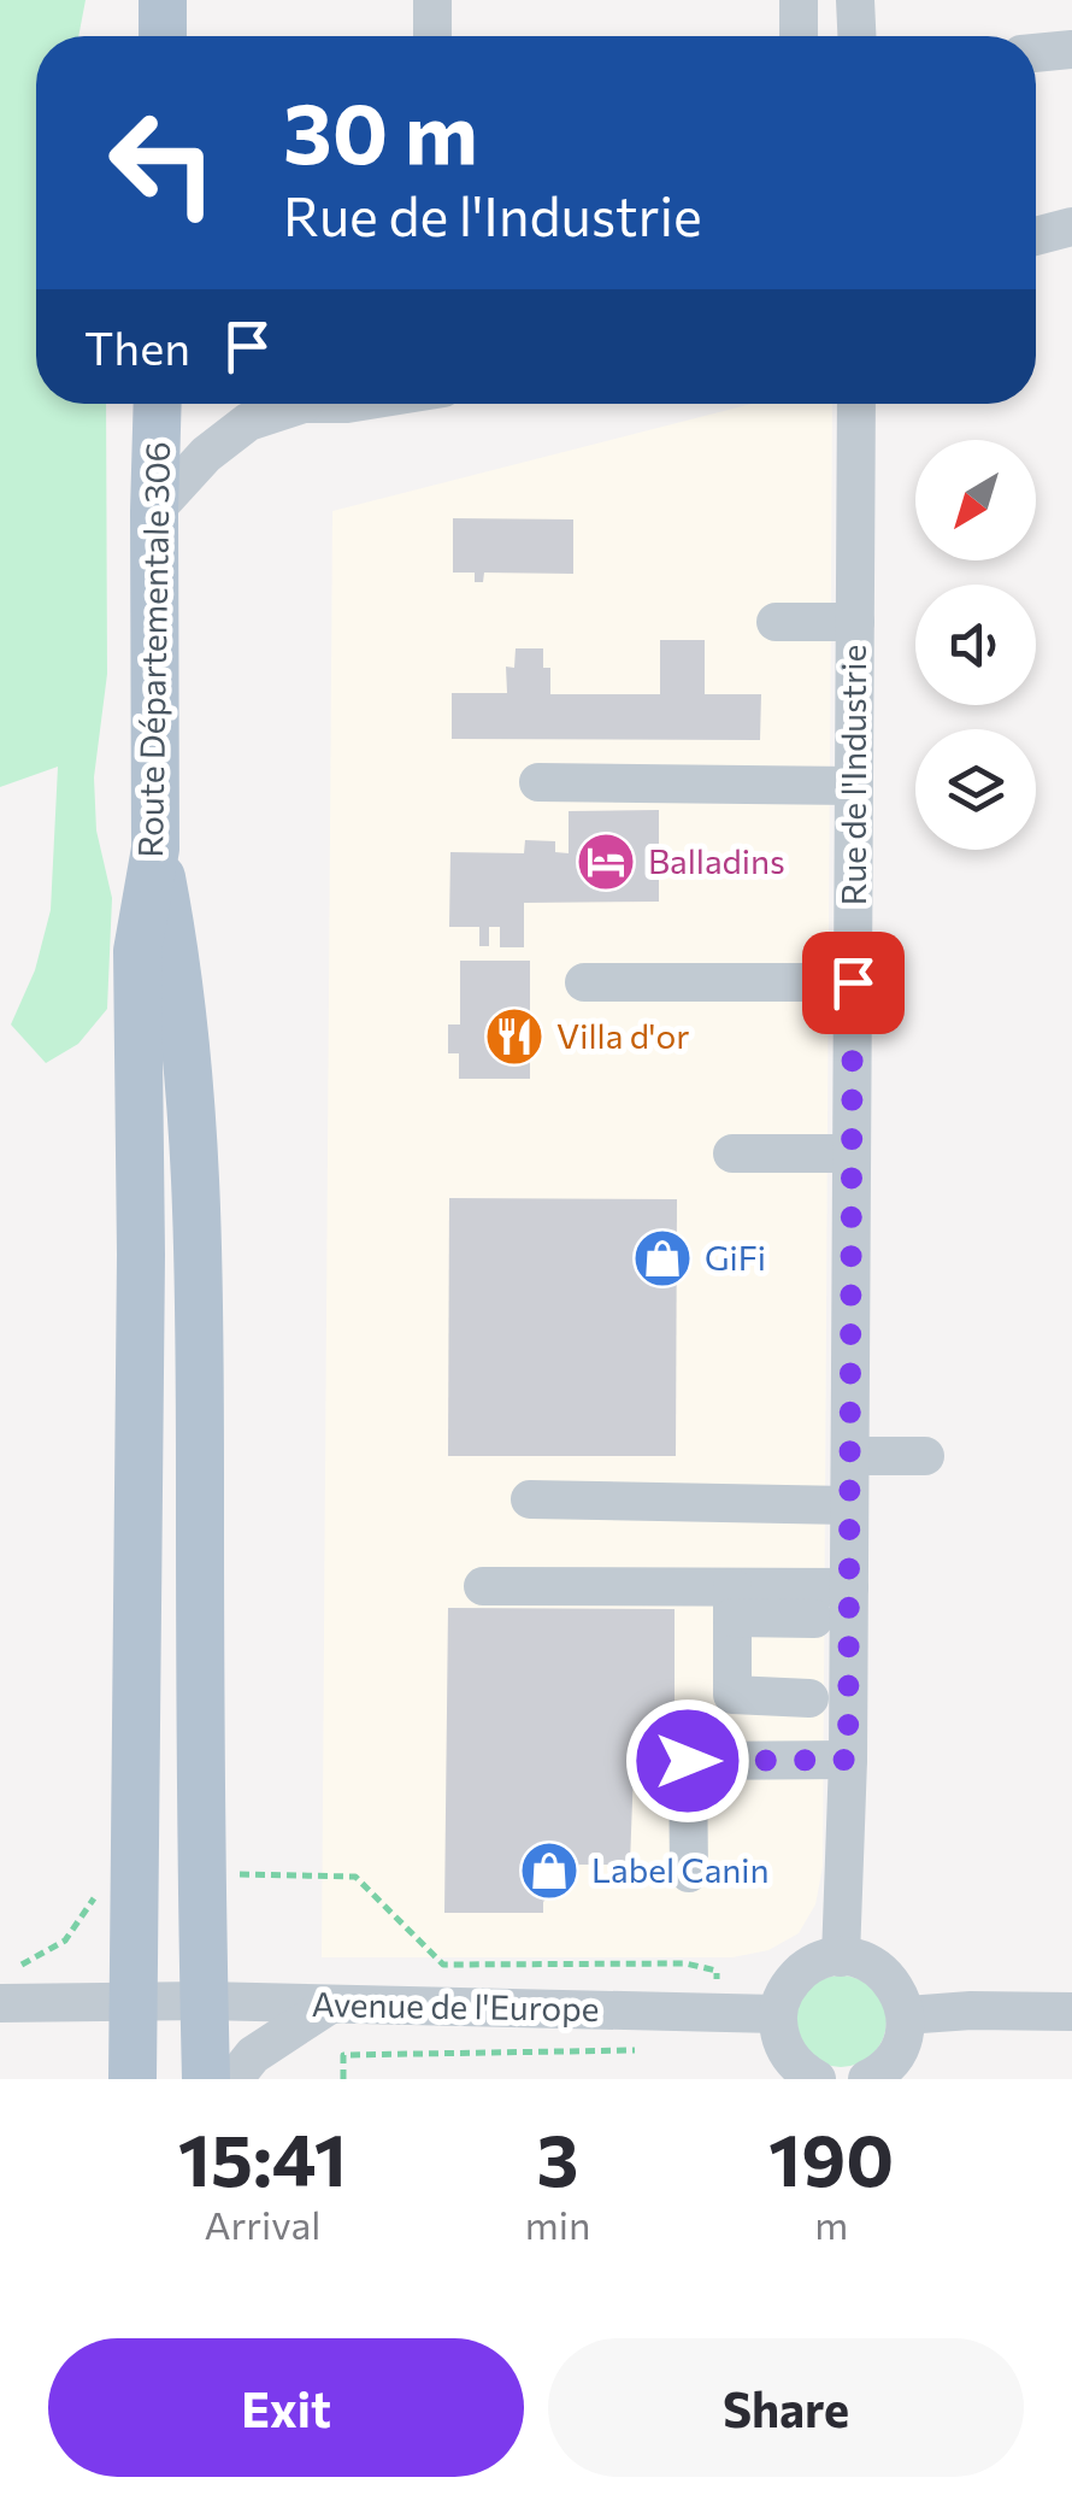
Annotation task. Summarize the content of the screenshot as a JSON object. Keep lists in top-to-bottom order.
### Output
{
  "streets": {
    "main road": ["Route Départementale 306"],
    "street": ["Rue de l'Industrie", "Avenue de l'Europe"]
  },
  "crossings": [
    ["Route Départementale 306", "Avenue de l'Europe"]
  ],
  "places": {
    "hotel": ["Balladins"],
    "restaurant": ["Villa d'or"],
    "shop": ["GiFi", "Label Canin"]
  },
  "north": "bottom left",
  "page": {
    "turn": ["30 m", "Rue de l'Industrie"],
    "then": "Then",
    "eta": [
      "15:41",
      "Arrival",
      "3",
      "min",
      "190",
      "m"
    ],
    "buttons": ["Exit", "Share"]
  }
}
